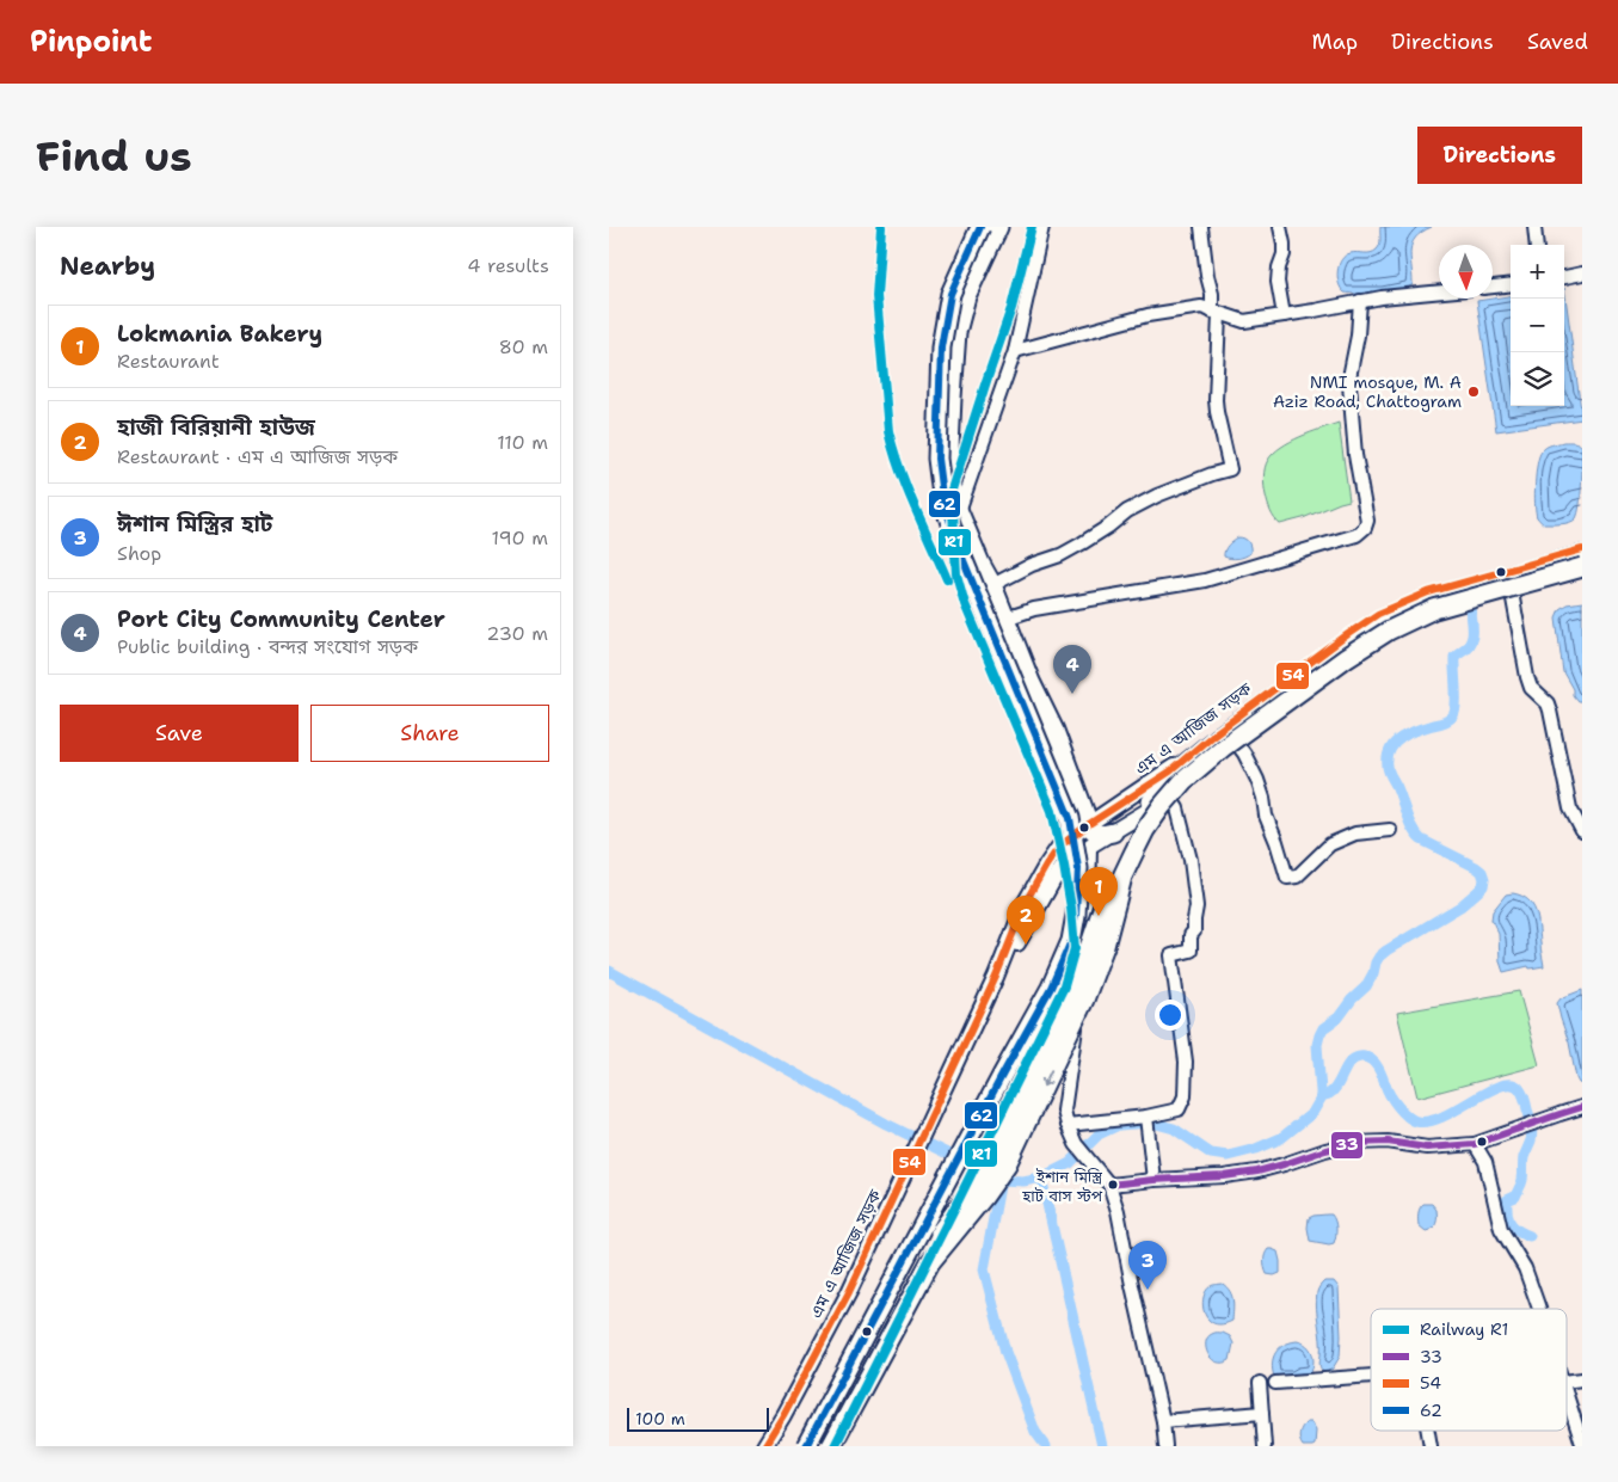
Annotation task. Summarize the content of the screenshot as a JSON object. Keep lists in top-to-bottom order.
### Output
{
  "streets": {
    "main road": ["এম এ আজিজ সড়ক"]
  },
  "places": ["NMI mosque, M. A Aziz Road, Chattogram", "ইশান মিস্ত্রি হাট বাস স্টপ"],
  "lines": [
    "rail line R1",
    "transit line 62",
    "transit line 54",
    "transit line 33"
  ],
  "legend": [
    "Railway R1",
    "33",
    "54",
    "62"
  ],
  "scale_bar": "100 m",
  "north": "bottom",
  "page": {
    "header": "Pinpoint",
    "nav": ["Map", "Directions", "Saved"],
    "buttons": [
      "Directions",
      ["Save", "Share"]
    ],
    "title": "Find us",
    "heading": ["Nearby", "4 results"],
    "map_buttons": ["+", "−"],
    "list": [
      {
        "mark": "1",
        "name": "Lokmania Bakery",
        "note": "Restaurant",
        "value": "80 m"
      },
      {
        "mark": "2",
        "name": "হাজী বিরিয়ানী হাউজ",
        "note": "Restaurant · এম এ আজিজ সড়ক",
        "value": "110 m"
      },
      {
        "mark": "3",
        "name": "ঈশান মিস্ত্রির হাট",
        "note": "Shop",
        "value": "190 m"
      },
      {
        "mark": "4",
        "name": "Port City Community Center",
        "note": "Public building · বন্দর সংযোগ সড়ক",
        "value": "230 m"
      }
    ],
    "pins": [
      "4",
      "1",
      "2",
      "3"
    ],
    "scale": "100 m"
  }
}
